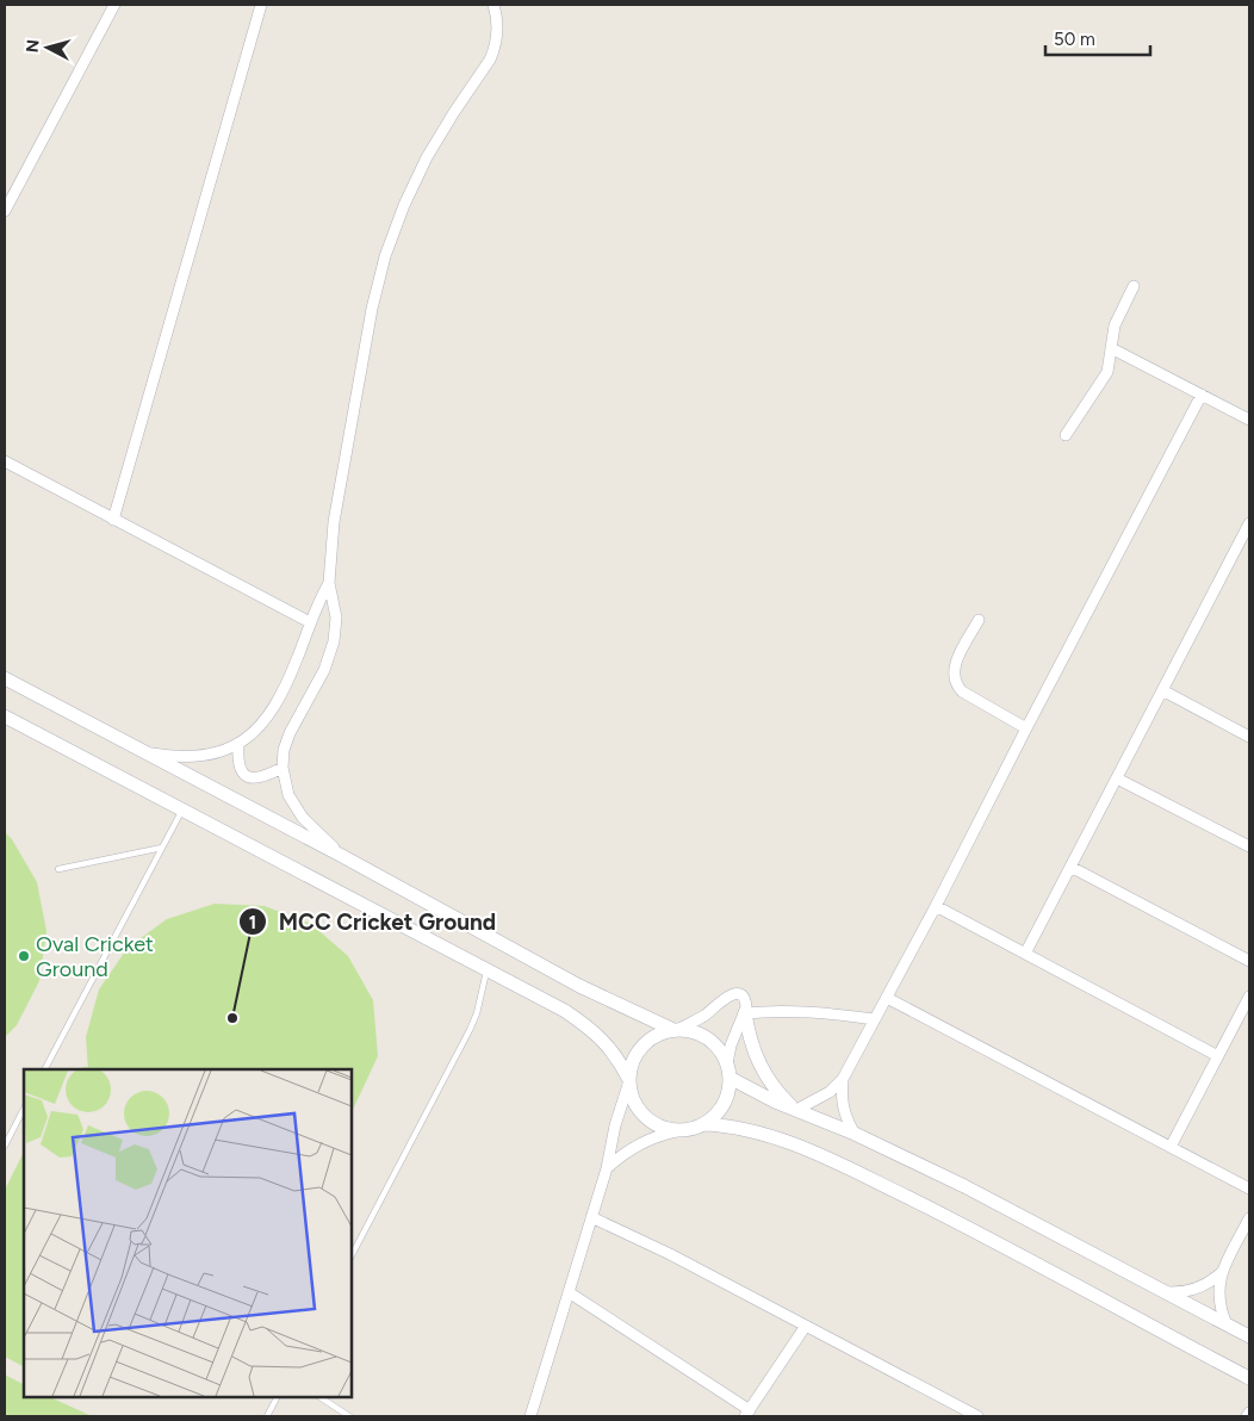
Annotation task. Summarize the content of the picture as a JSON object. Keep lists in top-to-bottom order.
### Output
{
  "places": ["Oval Cricket Ground", "MCC Cricket Ground"],
  "scale_bar": "50 m",
  "north": "left"
}
